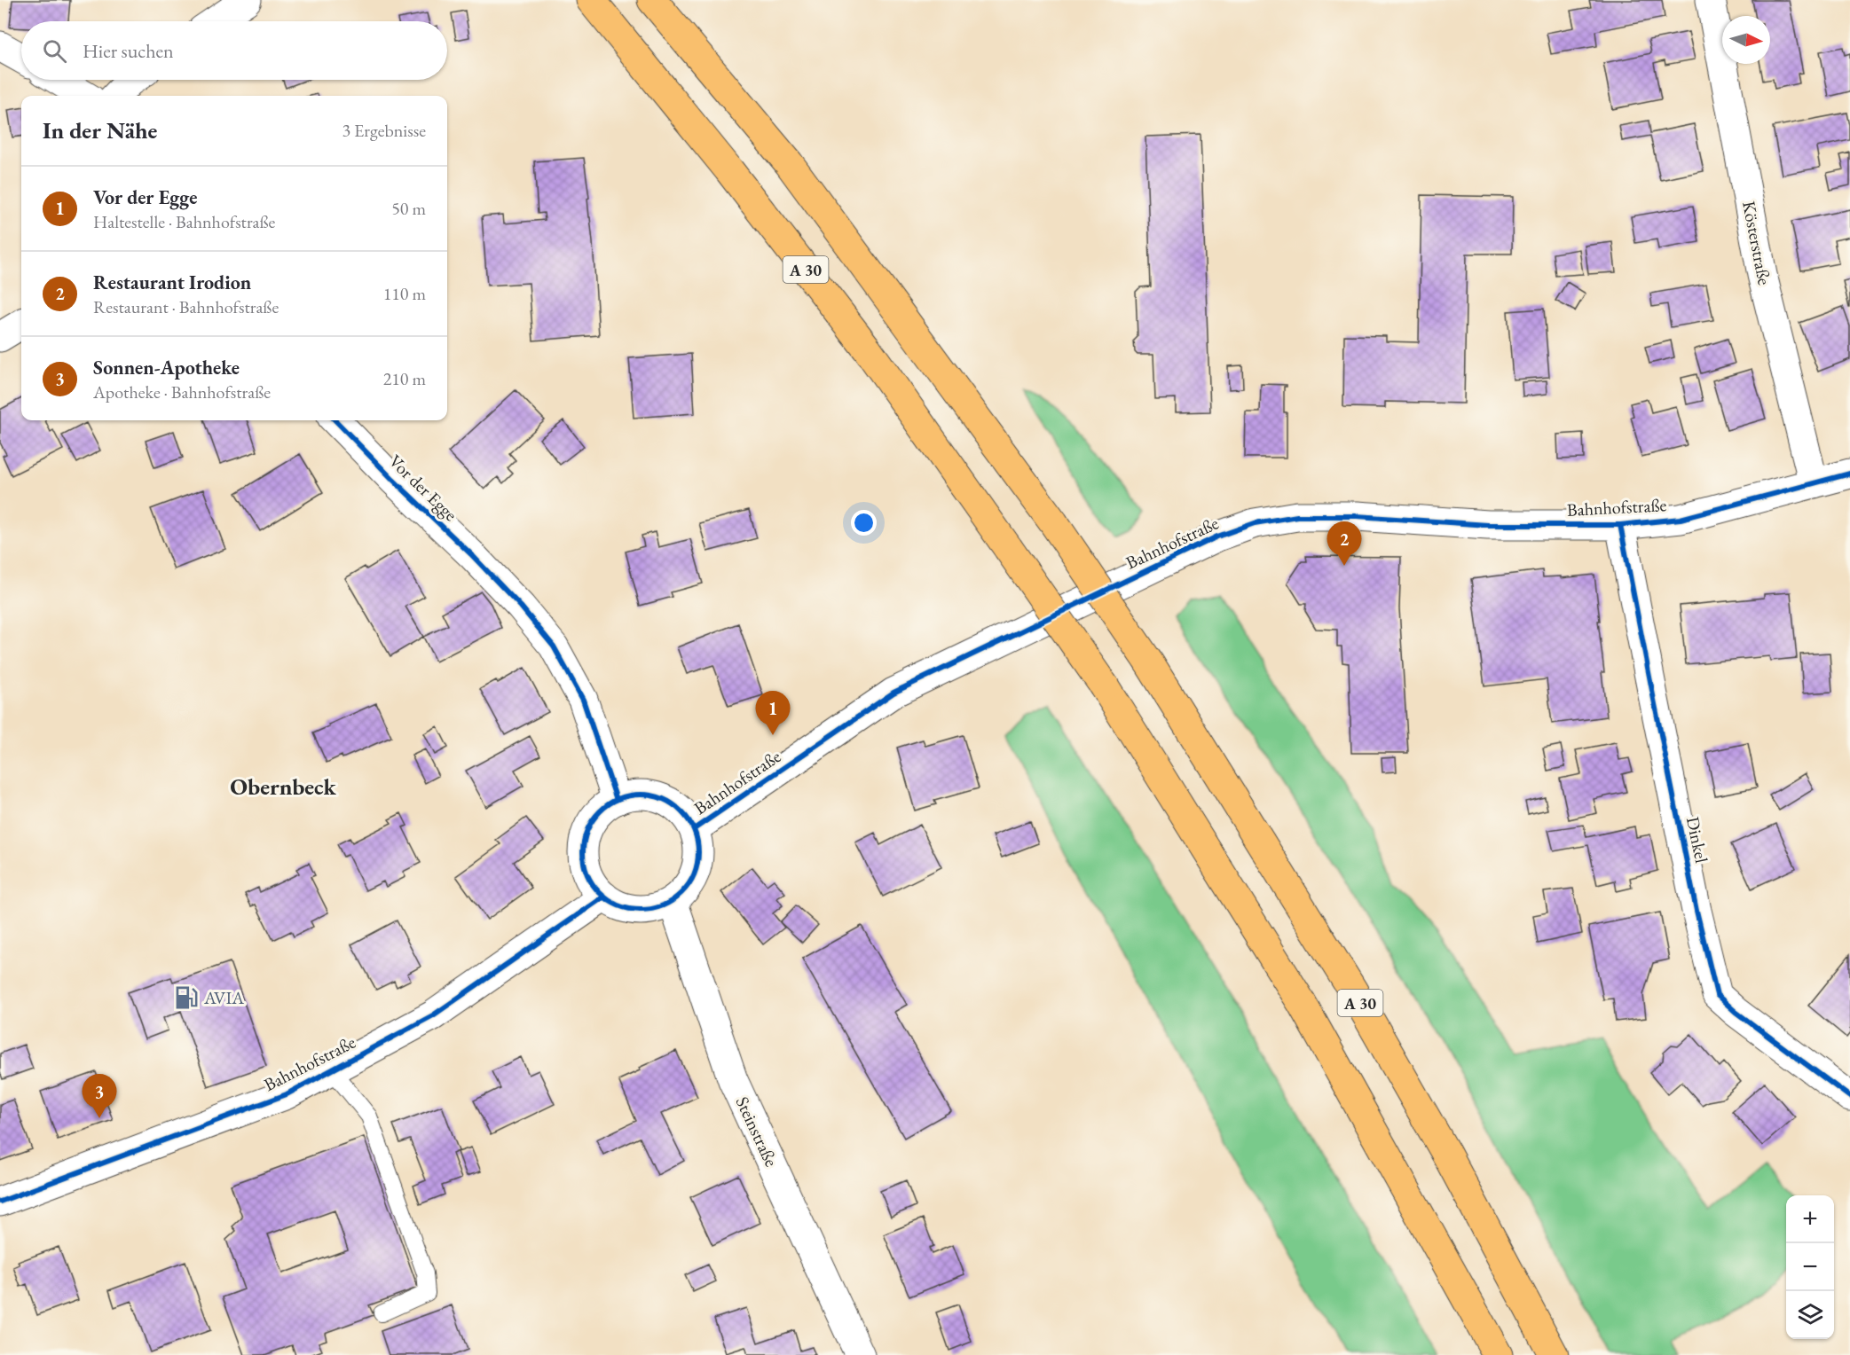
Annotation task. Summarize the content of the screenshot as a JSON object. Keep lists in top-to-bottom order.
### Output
{
  "streets": {
    "highway": ["A 30"],
    "street": [
      "Kösterstraße",
      "Vor der Egge",
      "Bahnhofstraße",
      "Dinkel",
      "Steinstraße"
    ]
  },
  "crossings": [
    ["Kösterstraße", "Bahnhofstraße"],
    ["Vor der Egge", "Bahnhofstraße"],
    ["Vor der Egge", "Steinstraße"],
    ["Bahnhofstraße", "Dinkel"],
    ["Bahnhofstraße", "Steinstraße"]
  ],
  "districts": ["Obernbeck"],
  "places": {
    "fuel station": ["AVIA"]
  },
  "north": "right",
  "page": {
    "search": "Hier suchen",
    "heading": ["In der Nähe", "3 Ergebnisse"],
    "list": [
      {
        "mark": "1",
        "name": "Vor der Egge",
        "note": "Haltestelle · Bahnhofstraße",
        "value": "50 m"
      },
      {
        "mark": "2",
        "name": "Restaurant Irodion",
        "note": "Restaurant · Bahnhofstraße",
        "value": "110 m"
      },
      {
        "mark": "3",
        "name": "Sonnen-Apotheke",
        "note": "Apotheke · Bahnhofstraße",
        "value": "210 m"
      }
    ],
    "pins": ["2", "1", "3"],
    "map_buttons": ["+", "−"]
  }
}
